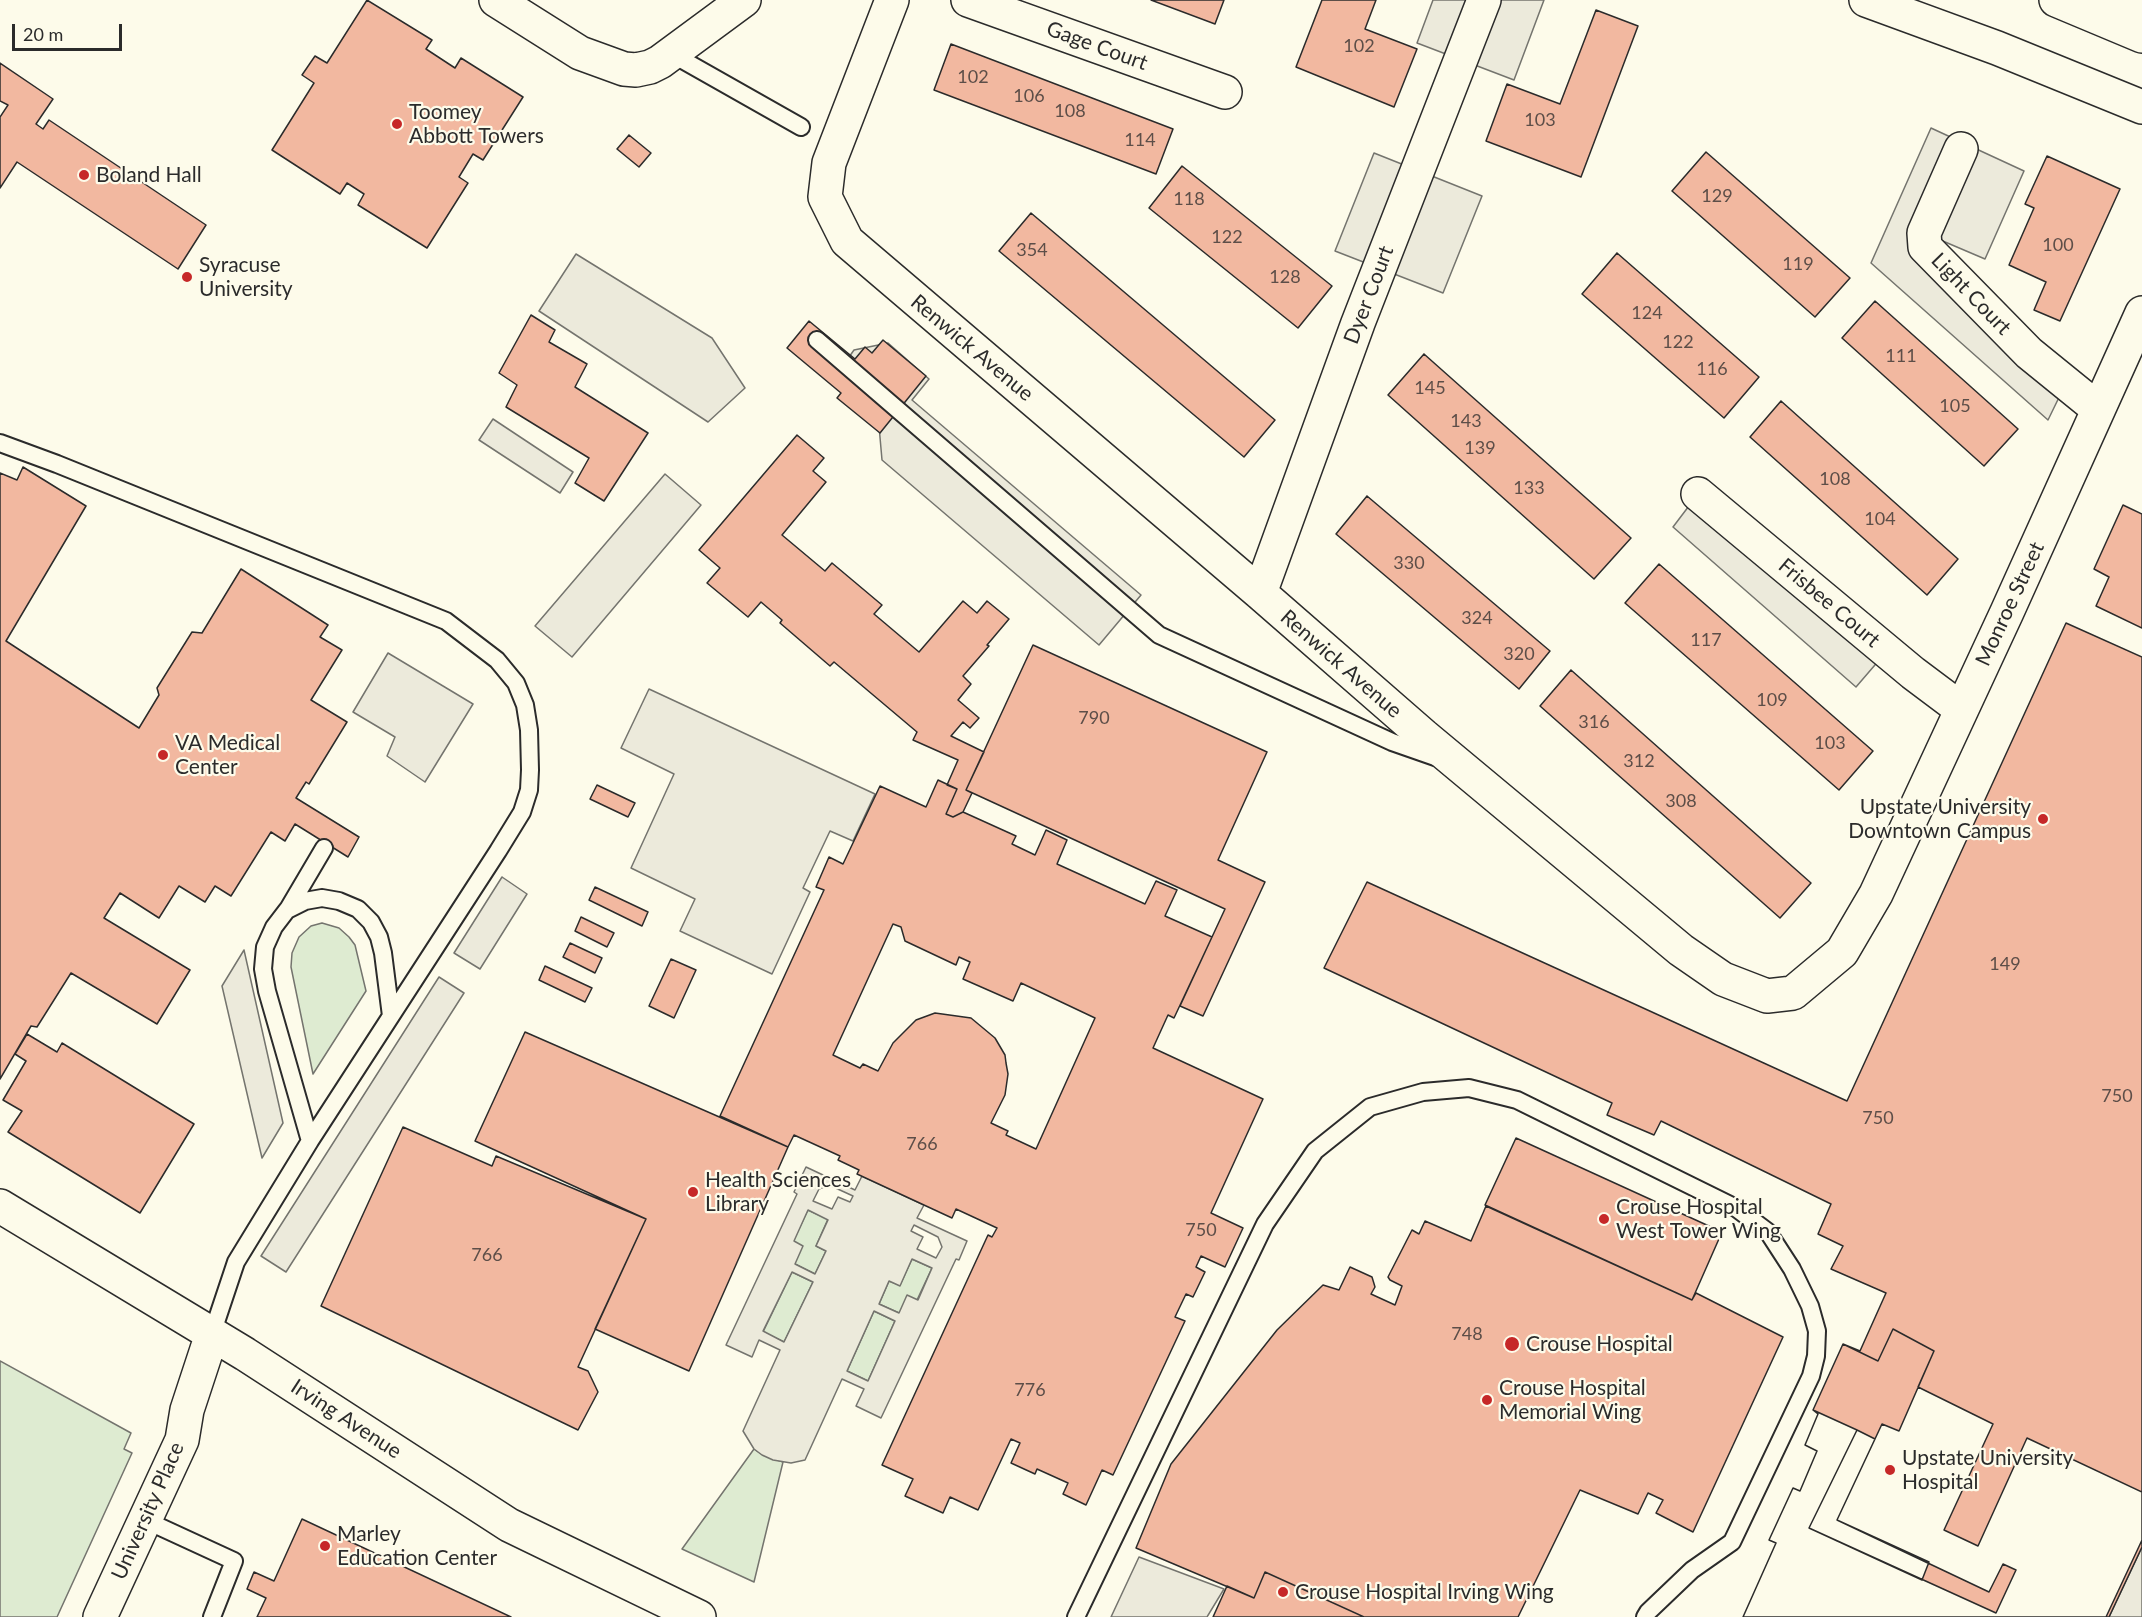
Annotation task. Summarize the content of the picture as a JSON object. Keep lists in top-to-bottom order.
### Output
{
  "streets": {
    "main road": [
      "Gage Court",
      "Light Court",
      "Dyer Court",
      "Renwick Avenue",
      "Frisbee Court",
      "Monroe Street",
      "Irving Avenue",
      "University Place"
    ]
  },
  "crossings": [
    ["Light Court", "Monroe Street"],
    ["Dyer Court", "Renwick Avenue"],
    ["Renwick Avenue", "Monroe Street"],
    ["Frisbee Court", "Monroe Street"],
    ["Irving Avenue", "University Place"]
  ],
  "places": [
    "Toomey Abbott Towers",
    "Boland Hall",
    "Syracuse University",
    "VA Medical Center",
    "Upstate University Downtown Campus",
    "Health Sciences Library",
    "Crouse Hospital West Tower Wing",
    "Crouse Hospital",
    "Crouse Hospital Memorial Wing",
    "Upstate University Hospital",
    "Marley Education Center",
    "Crouse Hospital Irving Wing"
  ],
  "house_numbers": [
    "102",
    "102",
    "106",
    "108",
    "103",
    "114",
    "129",
    "118",
    "122",
    "100",
    "354",
    "119",
    "128",
    "124",
    "122",
    "111",
    "116",
    "145",
    "105",
    "143",
    "139",
    "108",
    "133",
    "104",
    "330",
    "324",
    "117",
    "320",
    "109",
    "790",
    "316",
    "103",
    "312",
    "308",
    "149",
    "750",
    "750",
    "766",
    "750",
    "766",
    "748",
    "776"
  ],
  "scale_bar": "20 m"
}
